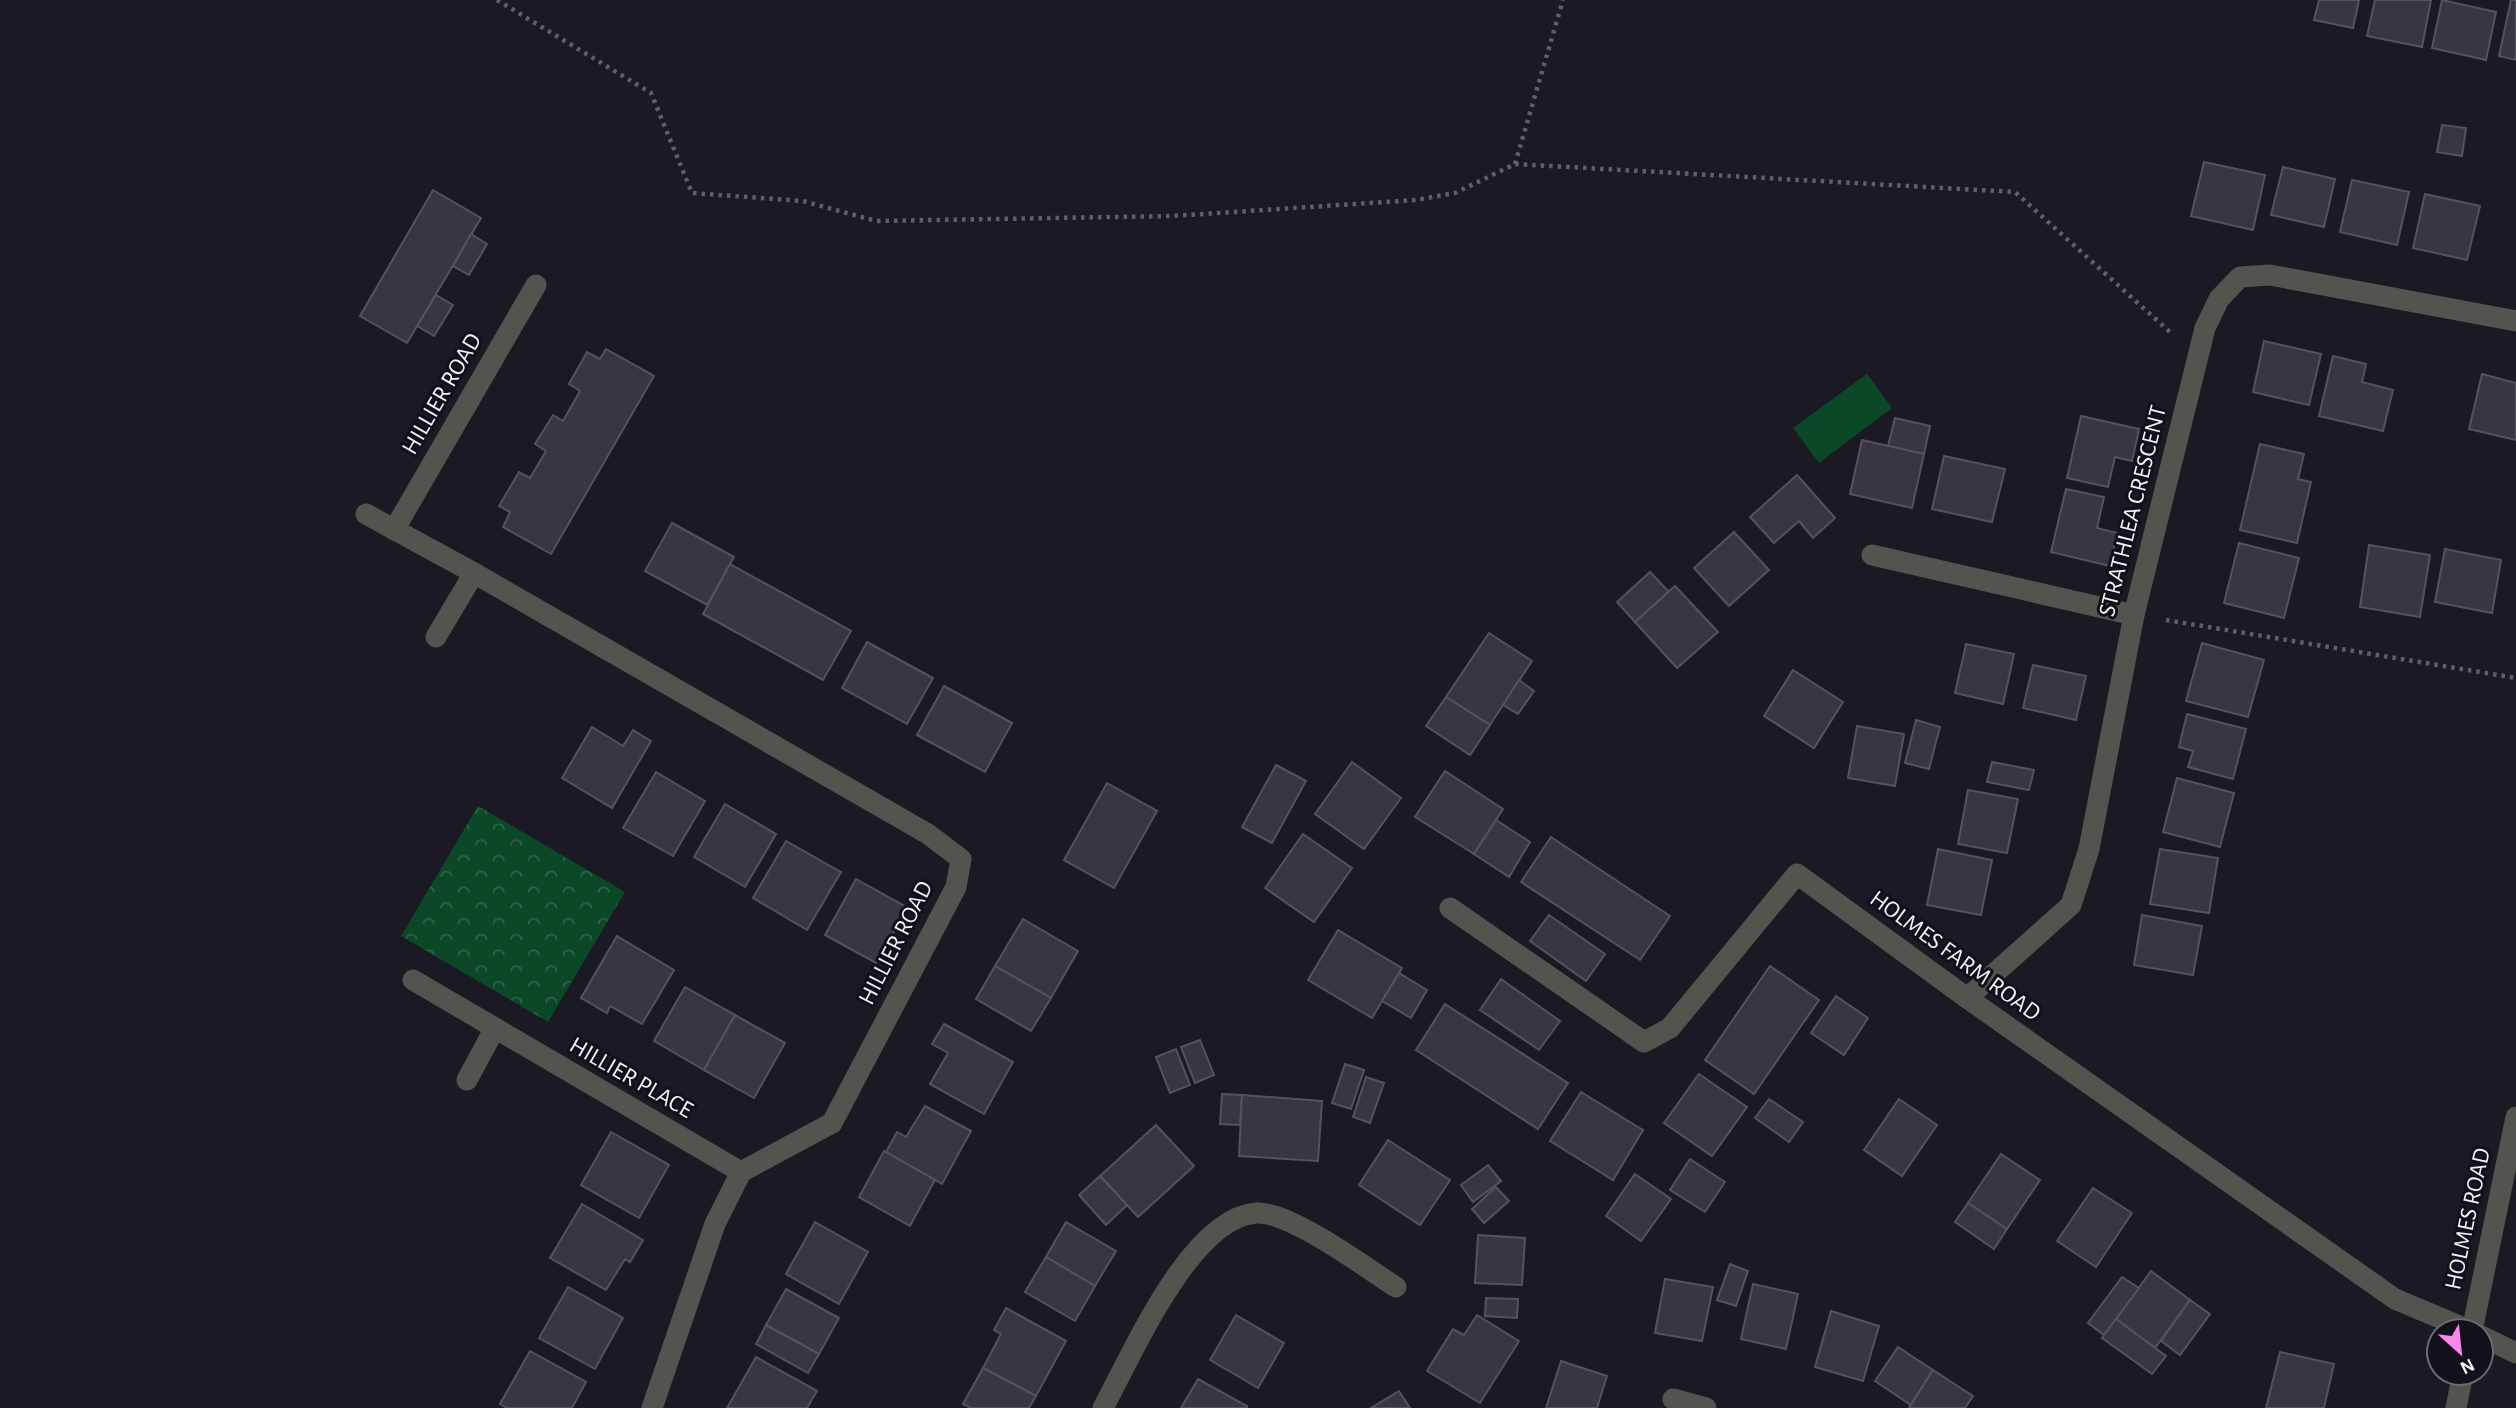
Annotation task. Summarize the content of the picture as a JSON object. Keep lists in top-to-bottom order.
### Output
{
  "streets": {
    "street": [
      "HILLIER ROAD",
      "STRATHLEA CRESCENT",
      "HOLMES FARM ROAD",
      "HILLIER PLACE",
      "HOLMES ROAD"
    ]
  },
  "crossings": [
    ["HILLIER ROAD", "HILLIER PLACE"],
    ["STRATHLEA CRESCENT", "HOLMES FARM ROAD"]
  ],
  "north": "bottom right"
}
